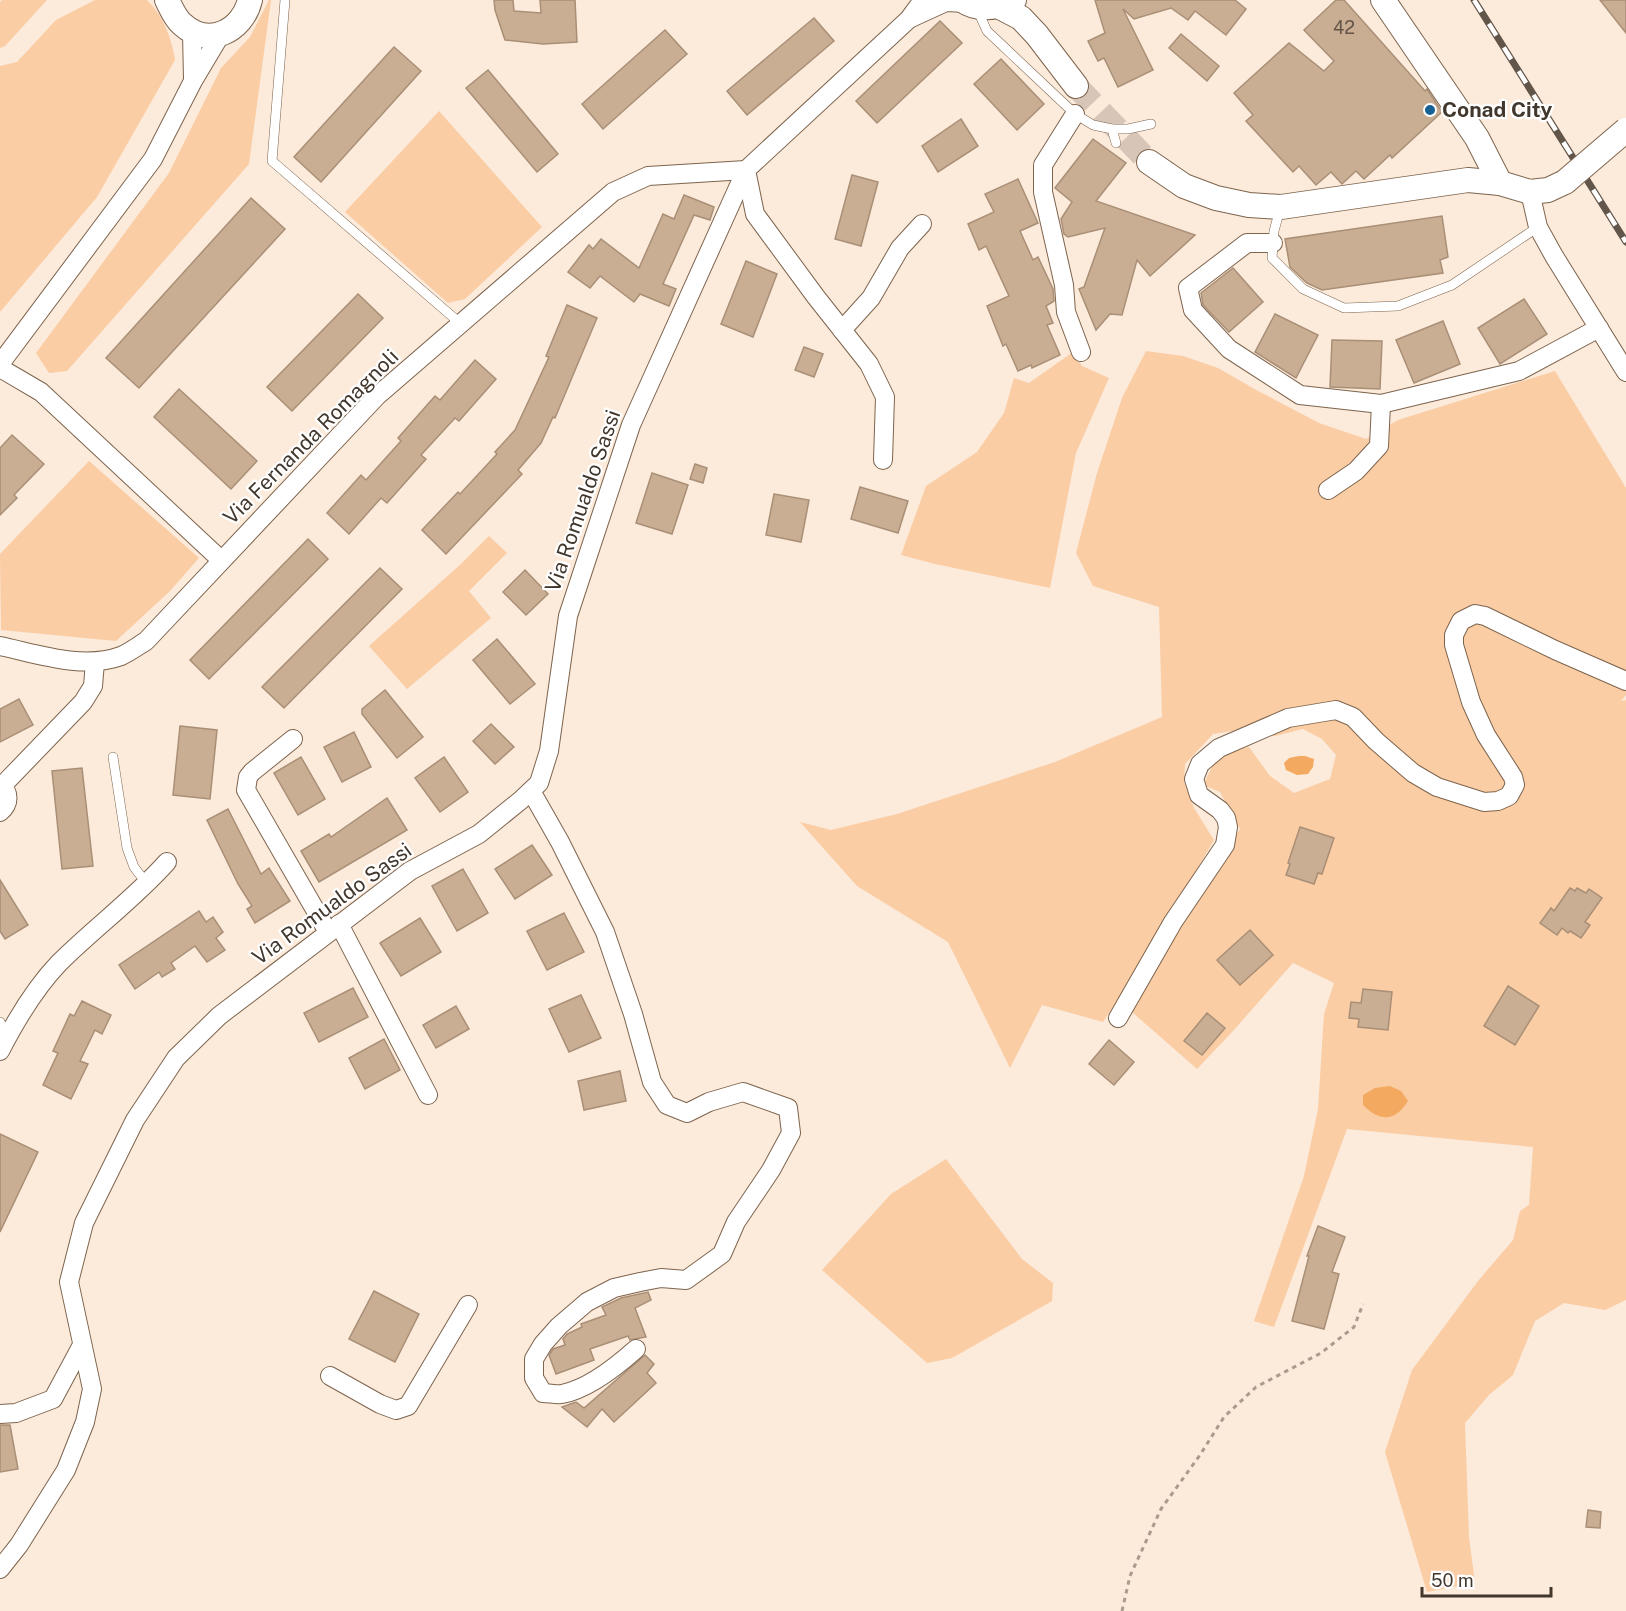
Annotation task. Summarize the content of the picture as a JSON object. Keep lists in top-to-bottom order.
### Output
{
  "streets": {
    "street": ["Via Fernanda Romagnoli", "Via Romualdo Sassi"]
  },
  "crossings": [
    ["Via Fernanda Romagnoli", "Via Romualdo Sassi"]
  ],
  "places": ["Conad City"],
  "house_numbers": ["42"],
  "scale_bar": "50 m"
}
